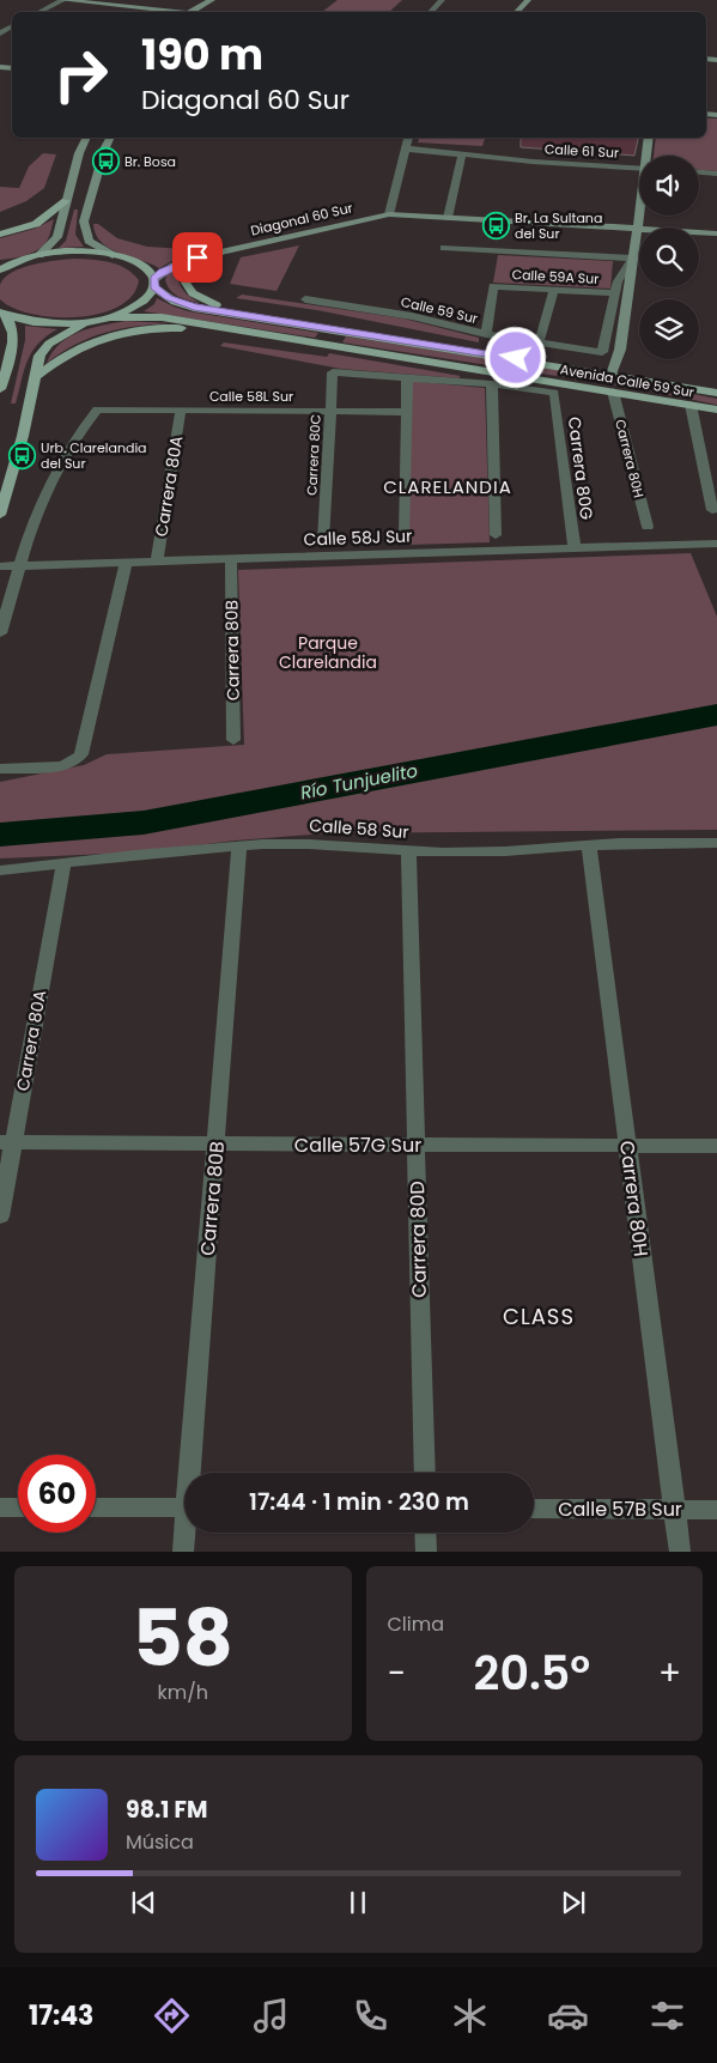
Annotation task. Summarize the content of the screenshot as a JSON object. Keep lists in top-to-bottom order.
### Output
{
  "streets": {
    "main road": ["Avenida Calle 59 Sur"],
    "street": [
      "Calle 61 Sur",
      "Diagonal 60 Sur",
      "Calle 59A Sur",
      "Calle 59 Sur",
      "Calle 58L Sur",
      "Carrera 80C",
      "Carrera 80H",
      "Carrera 80G",
      "Carrera 80A",
      "Calle 58J Sur",
      "Carrera 80B",
      "Calle 58 Sur",
      "Calle 57G Sur",
      "Carrera 80D",
      "Calle 57B Sur"
    ]
  },
  "crossings": [
    ["Diagonal 60 Sur", "Avenida Calle 59 Sur"],
    ["Calle 59A Sur", "Calle 59 Sur"],
    ["Avenida Calle 59 Sur", "Carrera 80H"],
    ["Calle 58L Sur", "Carrera 80C"],
    ["Calle 58L Sur", "Carrera 80A"],
    ["Calle 58L Sur", "Calle 58J Sur"],
    ["Carrera 80H", "Calle 58 Sur"],
    ["Carrera 80H", "Calle 57G Sur"],
    ["Carrera 80H", "Calle 57B Sur"],
    ["Carrera 80G", "Calle 58J Sur"],
    ["Carrera 80A", "Calle 58J Sur"],
    ["Carrera 80A", "Calle 58 Sur"],
    ["Carrera 80A", "Calle 57G Sur"],
    ["Calle 58J Sur", "Carrera 80B"],
    ["Carrera 80B", "Calle 58 Sur"],
    ["Carrera 80B", "Calle 57G Sur"],
    ["Calle 58 Sur", "Carrera 80D"],
    ["Calle 57G Sur", "Carrera 80D"]
  ],
  "districts": ["CLARELANDIA", "CLASS"],
  "water": ["Río Tunjuelito"],
  "parks": ["Parque Clarelandia"],
  "places": {
    "bus stop": ["Br. Bosa", "Br. La Sultana del Sur", "Urb. Clarelandia del Sur"]
  },
  "page": {
    "turn": ["190 m", "Diagonal 60 Sur"],
    "limit": "60",
    "trip": "17:44 · 1 min · 230 m",
    "tile": [
      ["58", "km/h"],
      "Clima"
    ],
    "heat": ["−", "20.5°", "+"],
    "song": ["98.1 FM", "Música"],
    "tabs": "17:43"
  }
}
